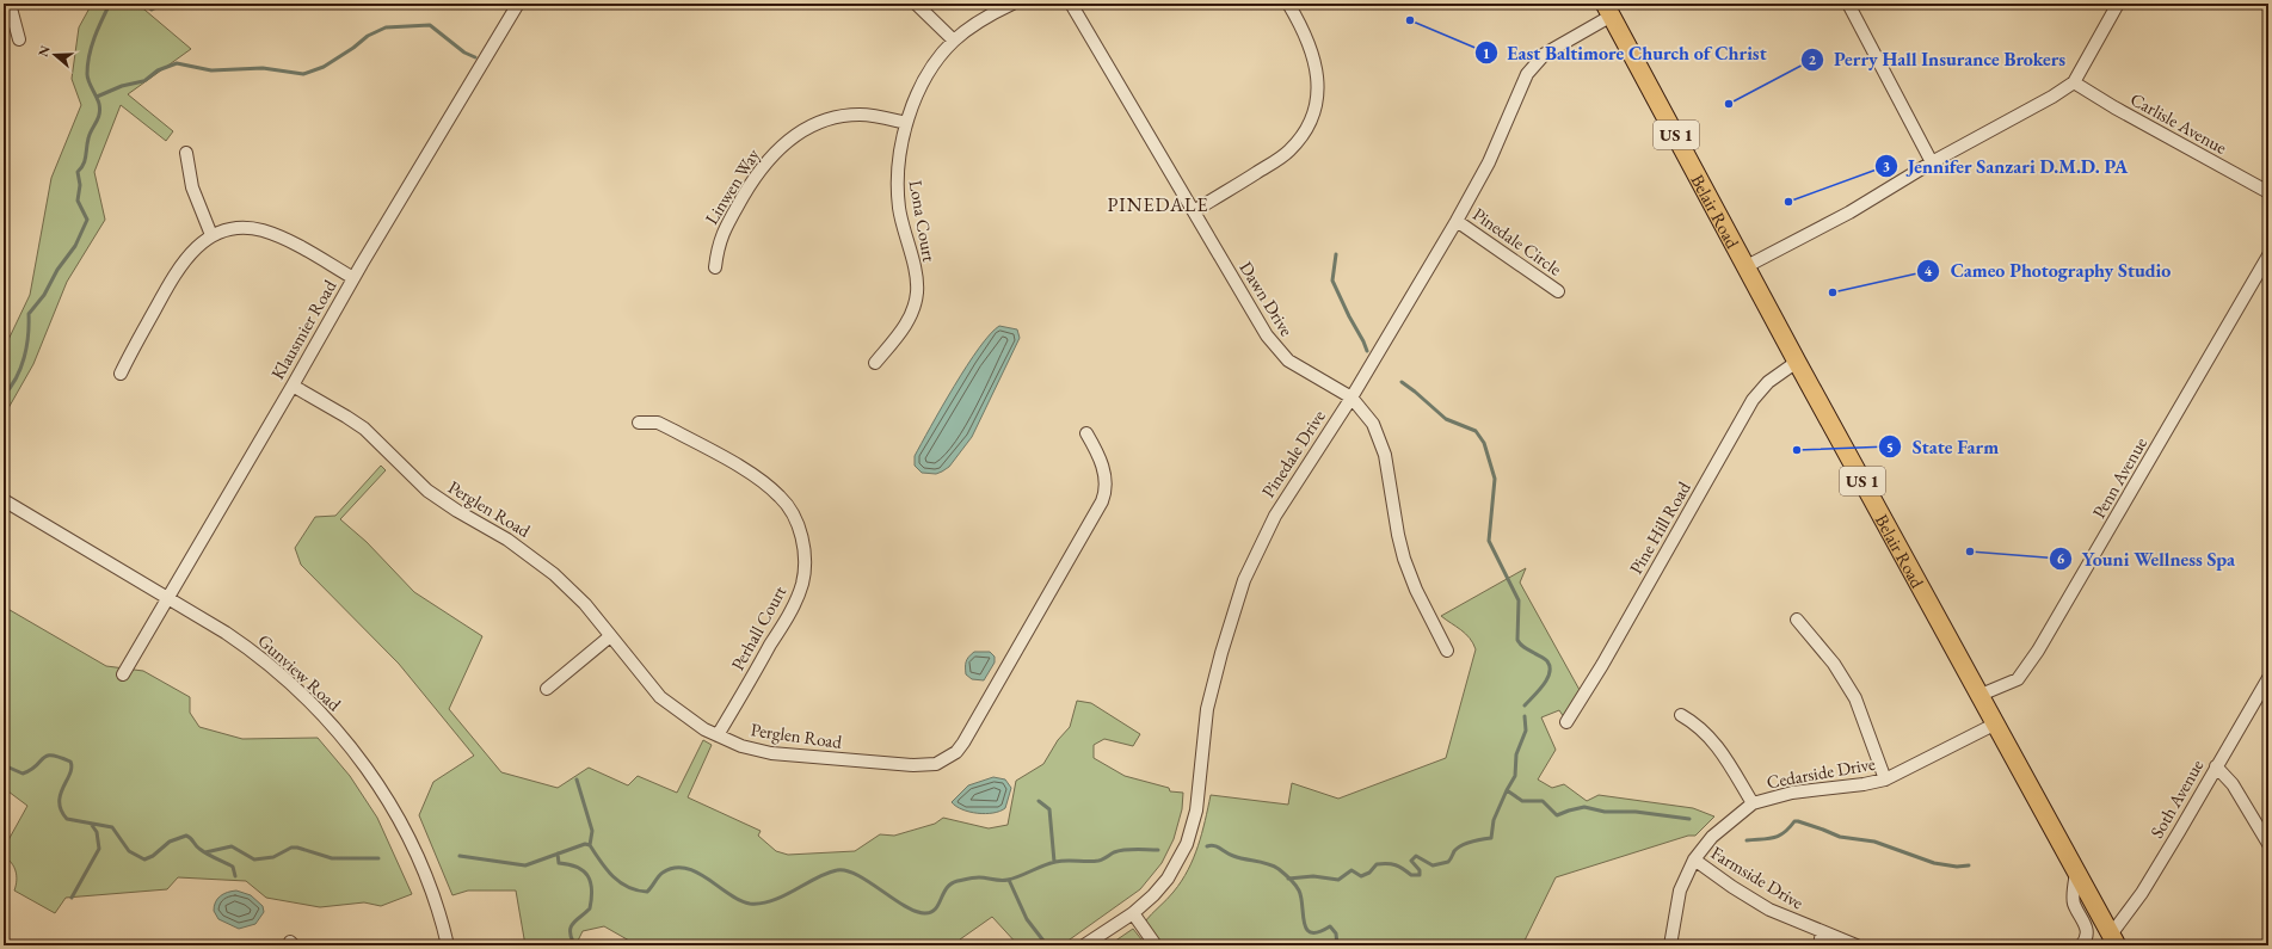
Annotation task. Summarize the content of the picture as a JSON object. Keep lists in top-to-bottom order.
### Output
{
  "streets": {
    "highway": ["US 1", "Belair Road"],
    "street": [
      "Carlisle Avenue",
      "Linwen Way",
      "Lona Court",
      "Pinedale Circle",
      "Dawn Drive",
      "Klausmier Road",
      "Pinedale Drive",
      "Penn Avenue",
      "Perglen Road",
      "Pine Hill Road",
      "Perhall Court",
      "Gunview Road",
      "Cedarside Drive",
      "Soth Avenue",
      "Farmside Drive"
    ]
  },
  "crossings": [
    ["Linwen Way", "Lona Court"],
    ["Belair Road", "Pinedale Drive"],
    ["Belair Road", "Penn Avenue"],
    ["Belair Road", "Pine Hill Road"],
    ["Belair Road", "Cedarside Drive"],
    ["Belair Road", "Soth Avenue"],
    ["Pinedale Circle", "Pinedale Drive"],
    ["Dawn Drive", "Pinedale Drive"],
    ["Klausmier Road", "Perglen Road"],
    ["Klausmier Road", "Gunview Road"],
    ["Perglen Road", "Perhall Court"],
    ["Cedarside Drive", "Farmside Drive"]
  ],
  "districts": ["PINEDALE"],
  "places": [
    "East Baltimore Church of Christ",
    "Perry Hall Insurance Brokers",
    "Jennifer Sanzari D.M.D. PA",
    "Cameo Photography Studio",
    "State Farm",
    "Youni Wellness Spa"
  ],
  "north": "left"
}
